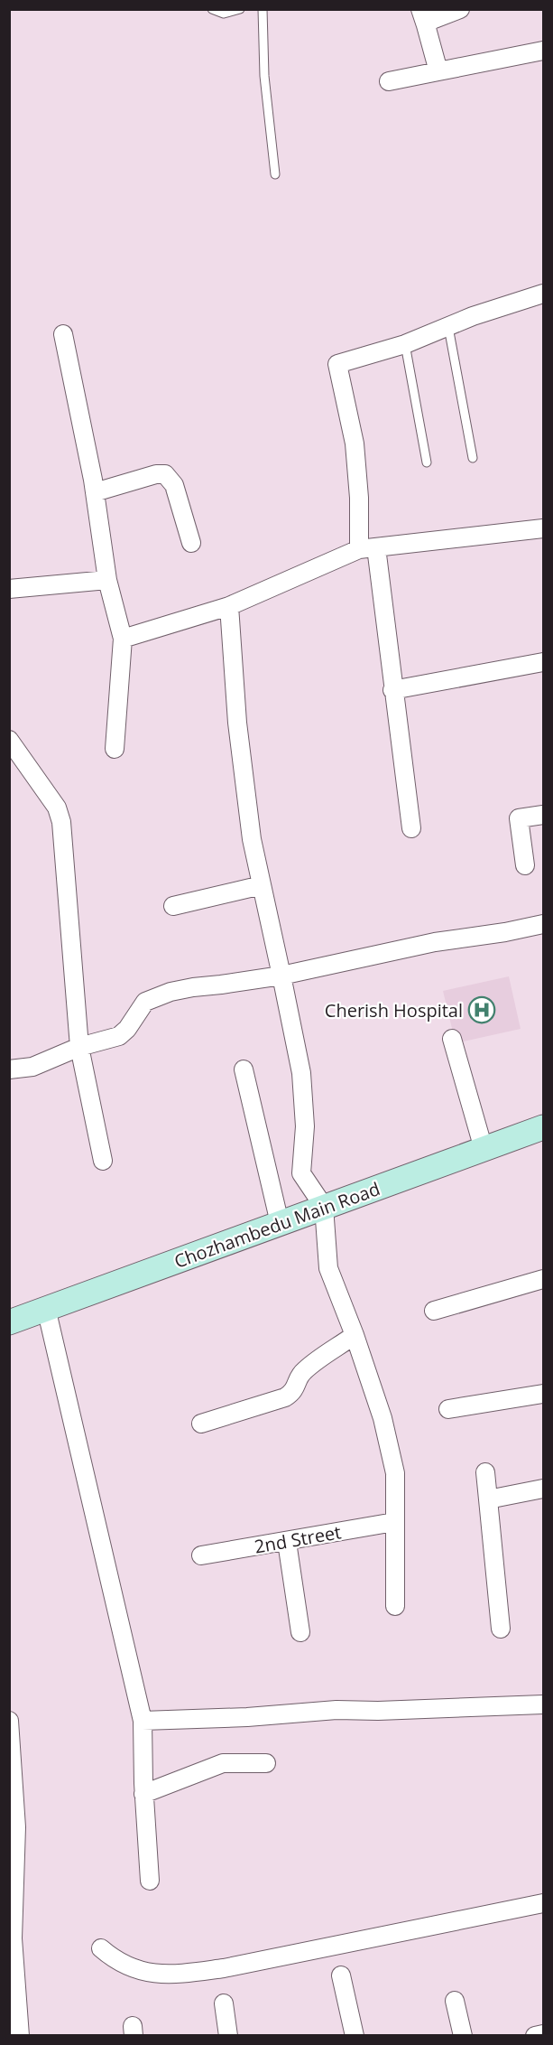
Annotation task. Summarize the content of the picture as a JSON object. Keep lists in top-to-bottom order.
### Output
{
  "streets": {
    "street": ["Chozhambedu Main Road", "2nd Street"]
  },
  "places": {
    "hospital": ["Cherish Hospital"]
  }
}
